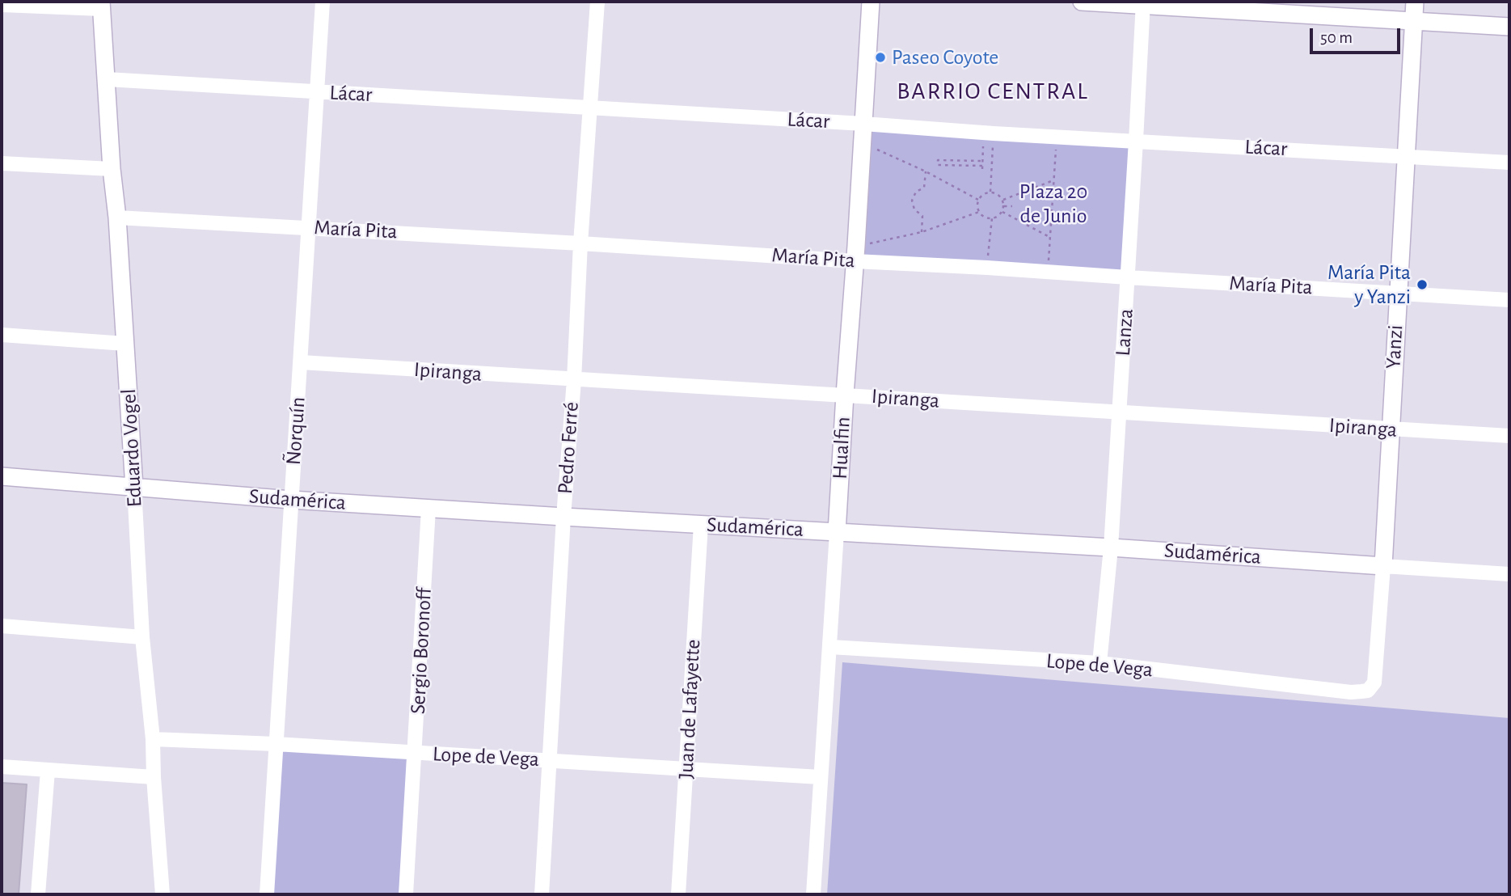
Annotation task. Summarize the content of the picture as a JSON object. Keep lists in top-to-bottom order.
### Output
{
  "streets": {
    "street": [
      "Lácar",
      "María Pita",
      "Lanza",
      "Yanzi",
      "Ipiranga",
      "Ñorquín",
      "Eduardo Vogel",
      "Pedro Ferré",
      "Hualfin",
      "Sudamérica",
      "Sergio Boronoff",
      "Lope de Vega",
      "Juan de Lafayette"
    ]
  },
  "crossings": [
    ["Lácar", "Lanza"],
    ["Lácar", "Yanzi"],
    ["Lácar", "Ñorquín"],
    ["Lácar", "Eduardo Vogel"],
    ["Lácar", "Pedro Ferré"],
    ["Lácar", "Hualfin"],
    ["María Pita", "Lanza"],
    ["María Pita", "Yanzi"],
    ["María Pita", "Ñorquín"],
    ["María Pita", "Eduardo Vogel"],
    ["María Pita", "Pedro Ferré"],
    ["María Pita", "Hualfin"],
    ["Lanza", "Ipiranga"],
    ["Lanza", "Sudamérica"],
    ["Lanza", "Lope de Vega"],
    ["Yanzi", "Ipiranga"],
    ["Yanzi", "Sudamérica"],
    ["Yanzi", "Lope de Vega"],
    ["Ipiranga", "Ñorquín"],
    ["Ipiranga", "Pedro Ferré"],
    ["Ipiranga", "Hualfin"],
    ["Ñorquín", "Sudamérica"],
    ["Ñorquín", "Lope de Vega"],
    ["Eduardo Vogel", "Sudamérica"],
    ["Eduardo Vogel", "Lope de Vega"],
    ["Pedro Ferré", "Sudamérica"],
    ["Pedro Ferré", "Lope de Vega"],
    ["Hualfin", "Sudamérica"],
    ["Hualfin", "Lope de Vega"],
    ["Sudamérica", "Sergio Boronoff"],
    ["Sudamérica", "Juan de Lafayette"],
    ["Sergio Boronoff", "Lope de Vega"],
    ["Lope de Vega", "Juan de Lafayette"]
  ],
  "districts": ["BARRIO CENTRAL"],
  "parks": ["Plaza 20 de Junio"],
  "places": ["Paseo Coyote", "María Pita y Yanzi"],
  "scale_bar": "50 m"
}
